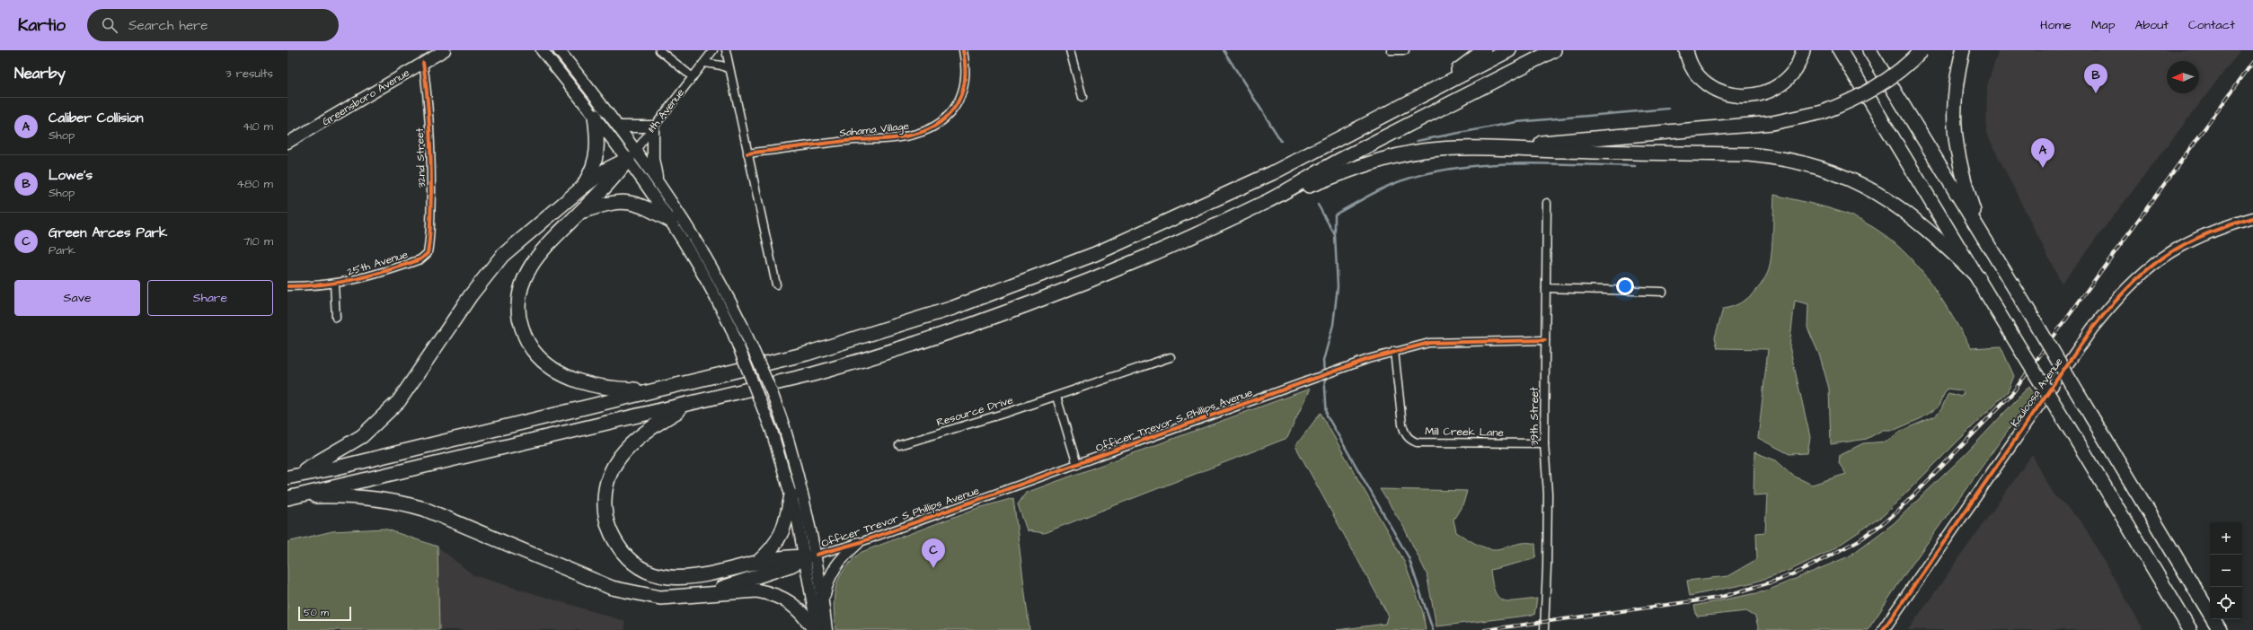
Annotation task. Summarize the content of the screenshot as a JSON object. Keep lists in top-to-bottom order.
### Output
{
  "streets": {
    "main road": ["Greensboro Avenue", "Kauloosa Avenue"],
    "street": [
      "11th Avenue",
      "Sahama Village",
      "32nd Street",
      "25th Avenue",
      "Resource Drive",
      "39th Street",
      "Officer Trevor S Phillips Avenue",
      "Mill Creek Lane"
    ]
  },
  "crossings": [
    ["Greensboro Avenue", "32nd Street"],
    ["32nd Street", "25th Avenue"],
    ["39th Street", "Officer Trevor S Phillips Avenue"],
    ["39th Street", "Mill Creek Lane"],
    ["Officer Trevor S Phillips Avenue", "Mill Creek Lane"]
  ],
  "scale_bar": "50 m",
  "north": "left",
  "page": {
    "header": "Kartio",
    "search": "Search here",
    "nav": [
      "Home",
      "Map",
      "About",
      "Contact"
    ],
    "heading": ["Nearby", "3 results"],
    "pins": ["B", "A", "C"],
    "list": [
      {
        "mark": "A",
        "name": "Caliber Collision",
        "note": "Shop",
        "value": "410 m"
      },
      {
        "mark": "B",
        "name": "Lowe's",
        "note": "Shop",
        "value": "480 m"
      },
      {
        "mark": "C",
        "name": "Green Arces Park",
        "note": "Park",
        "value": "710 m"
      }
    ],
    "buttons": ["Save", "Share"],
    "map_buttons": ["+", "−"],
    "scale": "50 m"
  }
}
